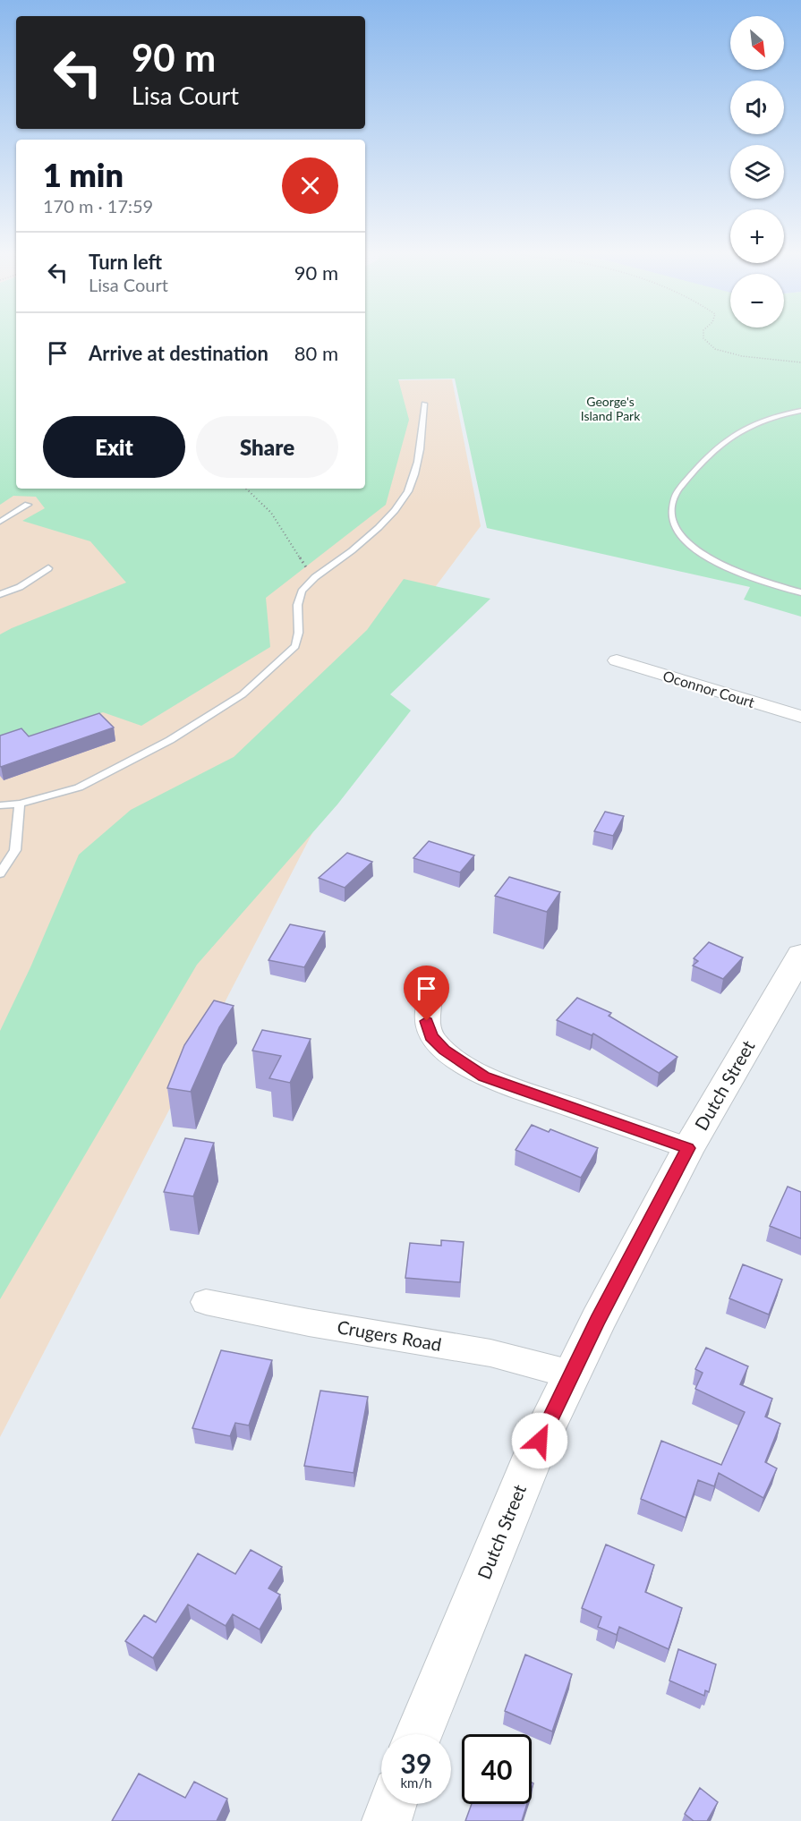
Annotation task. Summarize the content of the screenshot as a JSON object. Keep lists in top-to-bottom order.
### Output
{
  "streets": {
    "street": ["Oconnor Court", "Dutch Street", "Crugers Road"]
  },
  "crossings": [
    ["Dutch Street", "Crugers Road"]
  ],
  "parks": ["George's Island Park"],
  "north": "bottom right",
  "page": {
    "map_buttons": ["+", "−"],
    "turn": ["90 m", "Lisa Court"],
    "heading": ["1 min", "170 m · 17:59"],
    "list": [
      {
        "name": "Turn left",
        "note": "Lisa Court",
        "value": "90 m"
      },
      {
        "name": "Arrive at destination",
        "value": "80 m"
      }
    ],
    "buttons": ["Exit", "Share"],
    "speed": "39 km/h",
    "limit": "40"
  }
}
